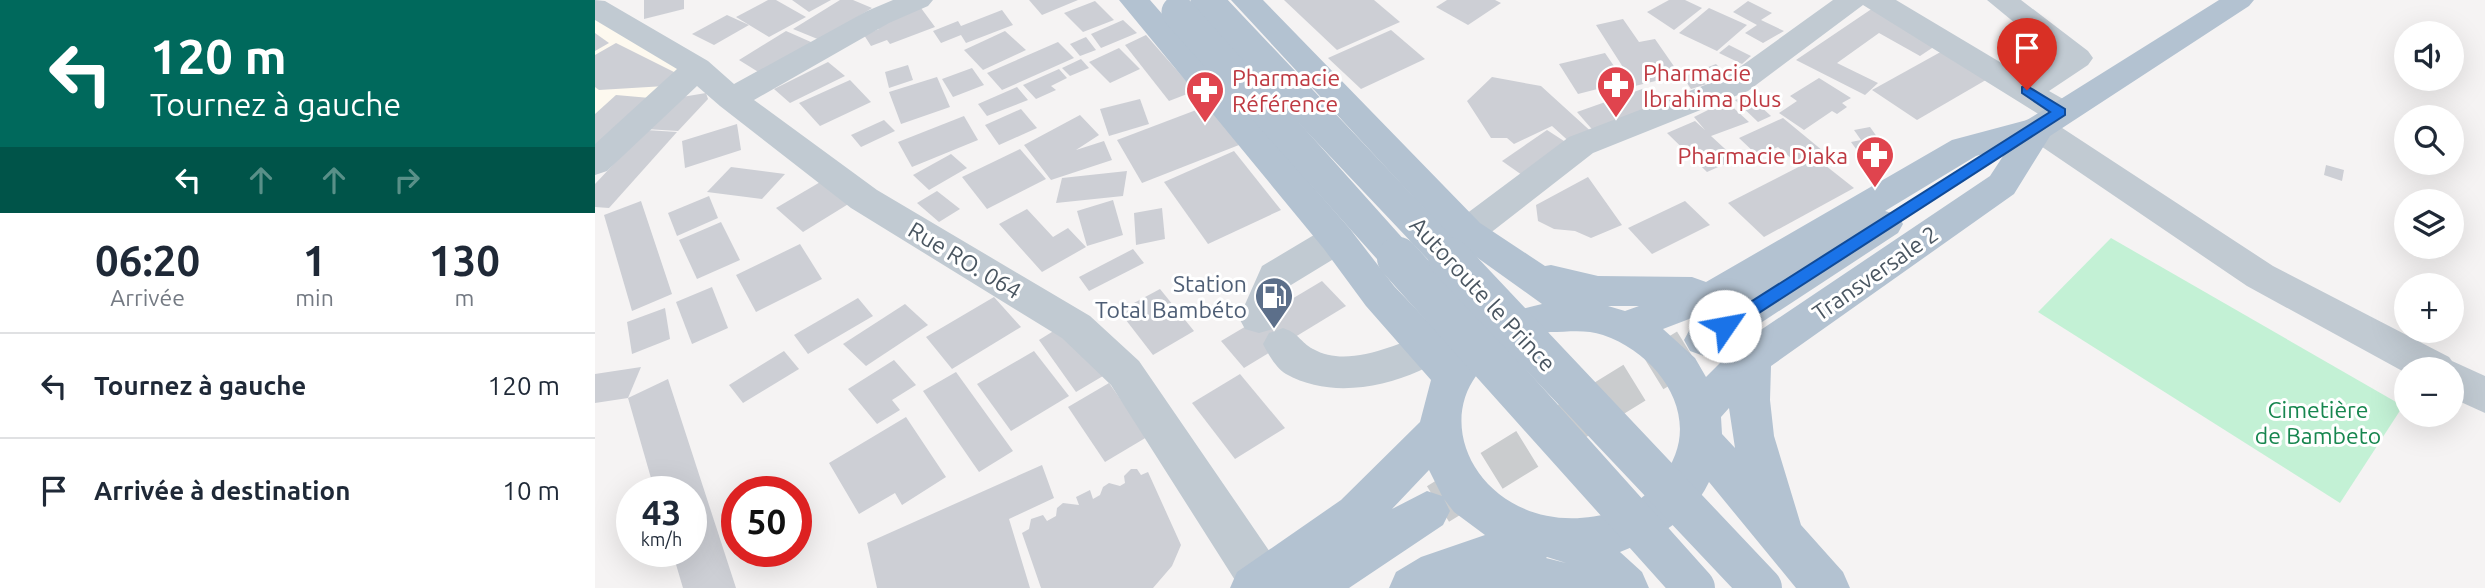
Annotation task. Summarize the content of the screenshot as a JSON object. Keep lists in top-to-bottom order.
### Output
{
  "streets": {
    "main road": ["Transversale 2", "Autoroute le Prince"],
    "street": ["Rue RO. 064"]
  },
  "parks": ["Cimetière de Bambeto"],
  "places": {
    "pharmacy": ["Pharmacie Ibrahima plus", "Pharmacie Référence", "Pharmacie Diaka"],
    "fuel station": ["Station Total Bambéto"]
  },
  "page": {
    "turn": ["120 m", "Tournez à gauche"],
    "map_buttons": ["+", "−"],
    "eta": [
      "06:20",
      "Arrivée",
      "1",
      "min",
      "130",
      "m"
    ],
    "list": [
      {
        "name": "Tournez à gauche",
        "value": "120 m"
      },
      {
        "name": "Arrivée à destination",
        "value": "10 m"
      }
    ],
    "speed": "43 km/h",
    "limit": "50"
  }
}
